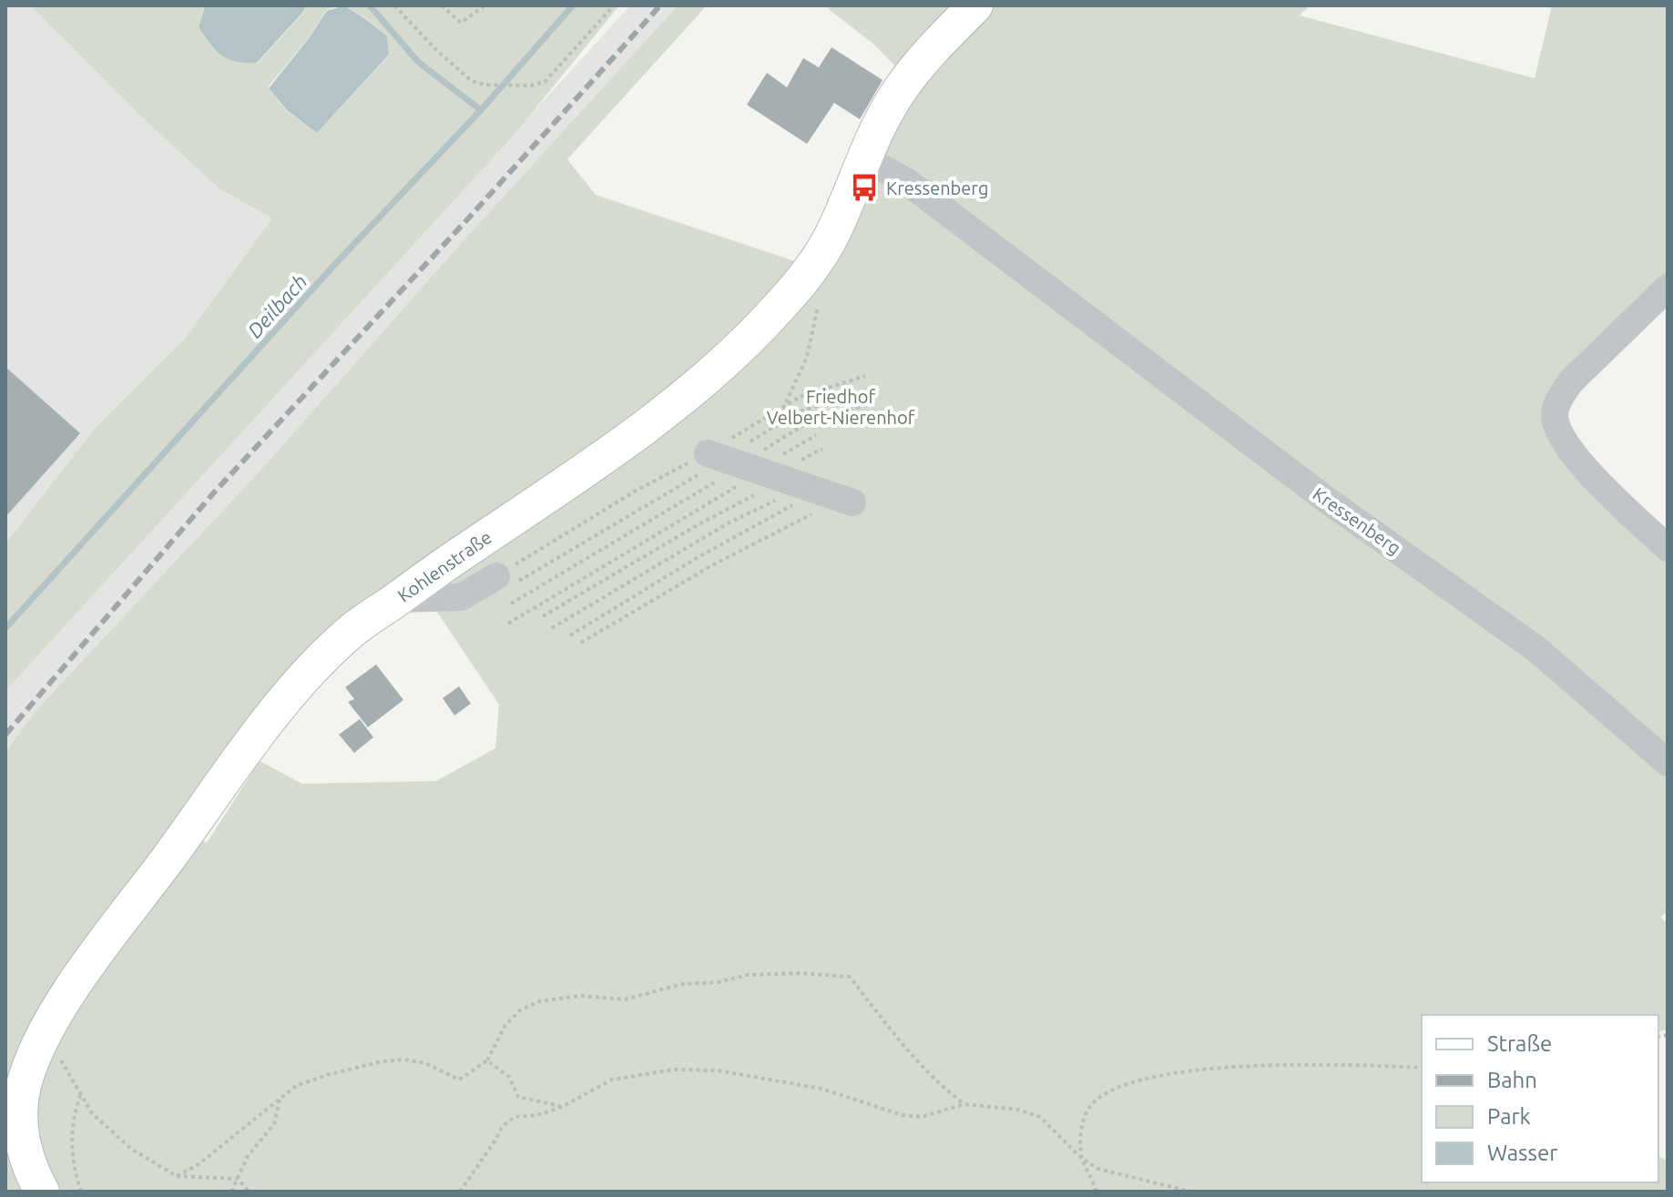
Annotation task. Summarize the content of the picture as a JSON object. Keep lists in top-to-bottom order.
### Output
{
  "streets": {
    "main road": ["Kohlenstraße"],
    "street": ["Kressenberg"]
  },
  "crossings": [
    ["Kressenberg", "Kohlenstraße"]
  ],
  "water": ["Deilbach"],
  "parks": ["Friedhof Velbert-Nierenhof"],
  "places": {
    "bus stop": ["Kressenberg"]
  },
  "legend": [
    "Straße",
    "Bahn",
    "Park",
    "Wasser"
  ]
}
